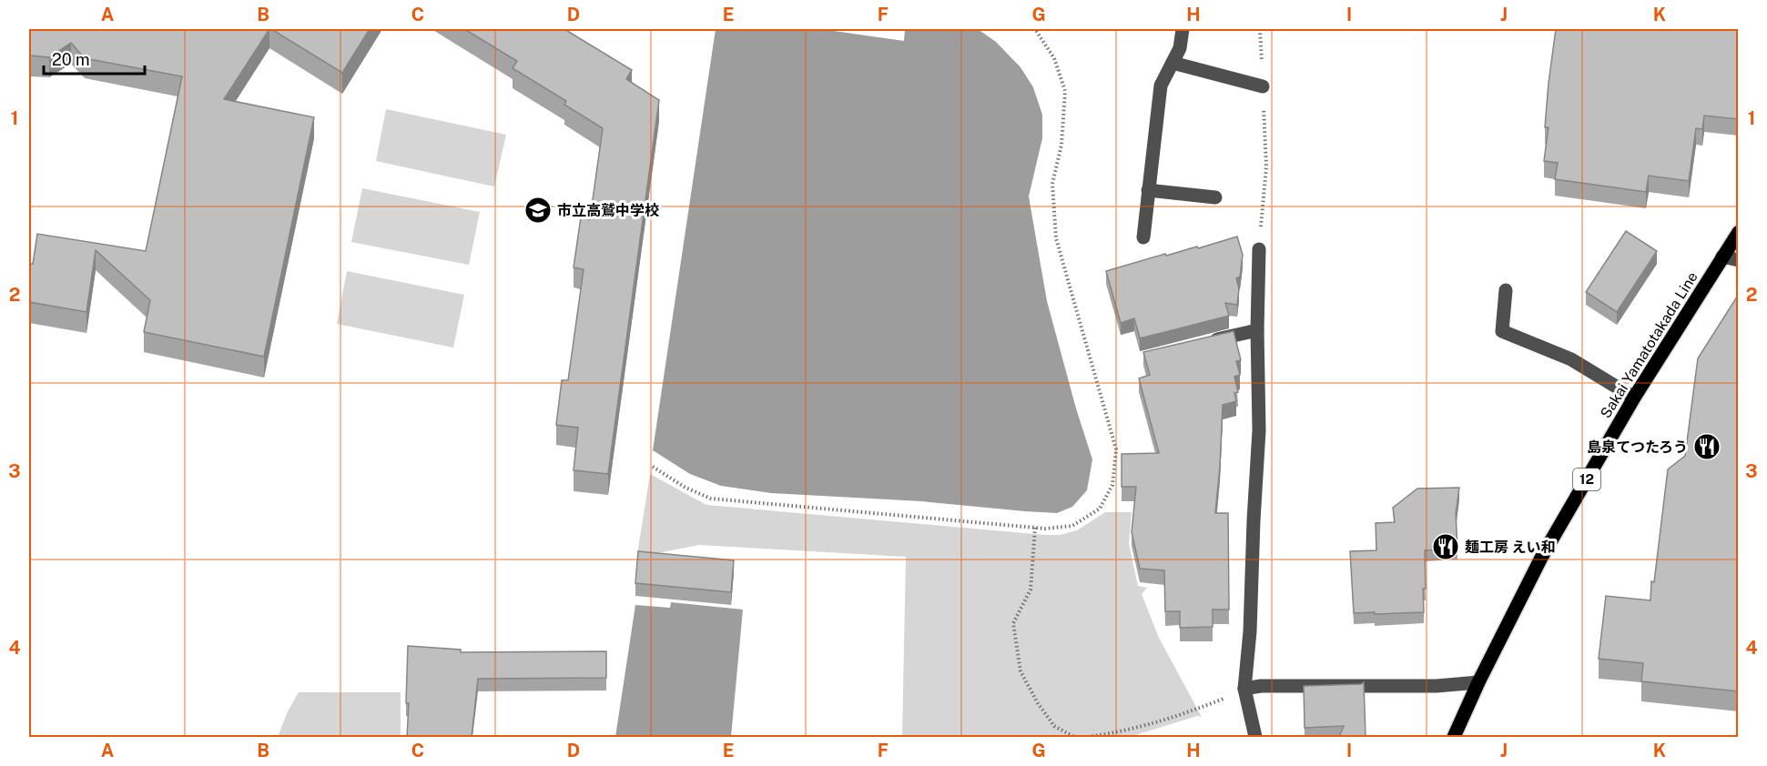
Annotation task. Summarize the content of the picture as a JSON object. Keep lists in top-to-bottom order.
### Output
{
  "streets": {
    "main road": ["Sakai Yamatotakada Line", "12"]
  },
  "places": {
    "school or university": ["市立高鷲中学校"],
    "restaurant": ["島泉てつたろう", "麺工房 えい和"]
  },
  "scale_bar": "20 m",
  "grid": {
    "columns": [
      "A",
      "B",
      "C",
      "D",
      "E",
      "F",
      "G",
      "H",
      "I",
      "J",
      "K"
    ],
    "rows": [
      "1",
      "2",
      "3",
      "4"
    ]
  }
}
